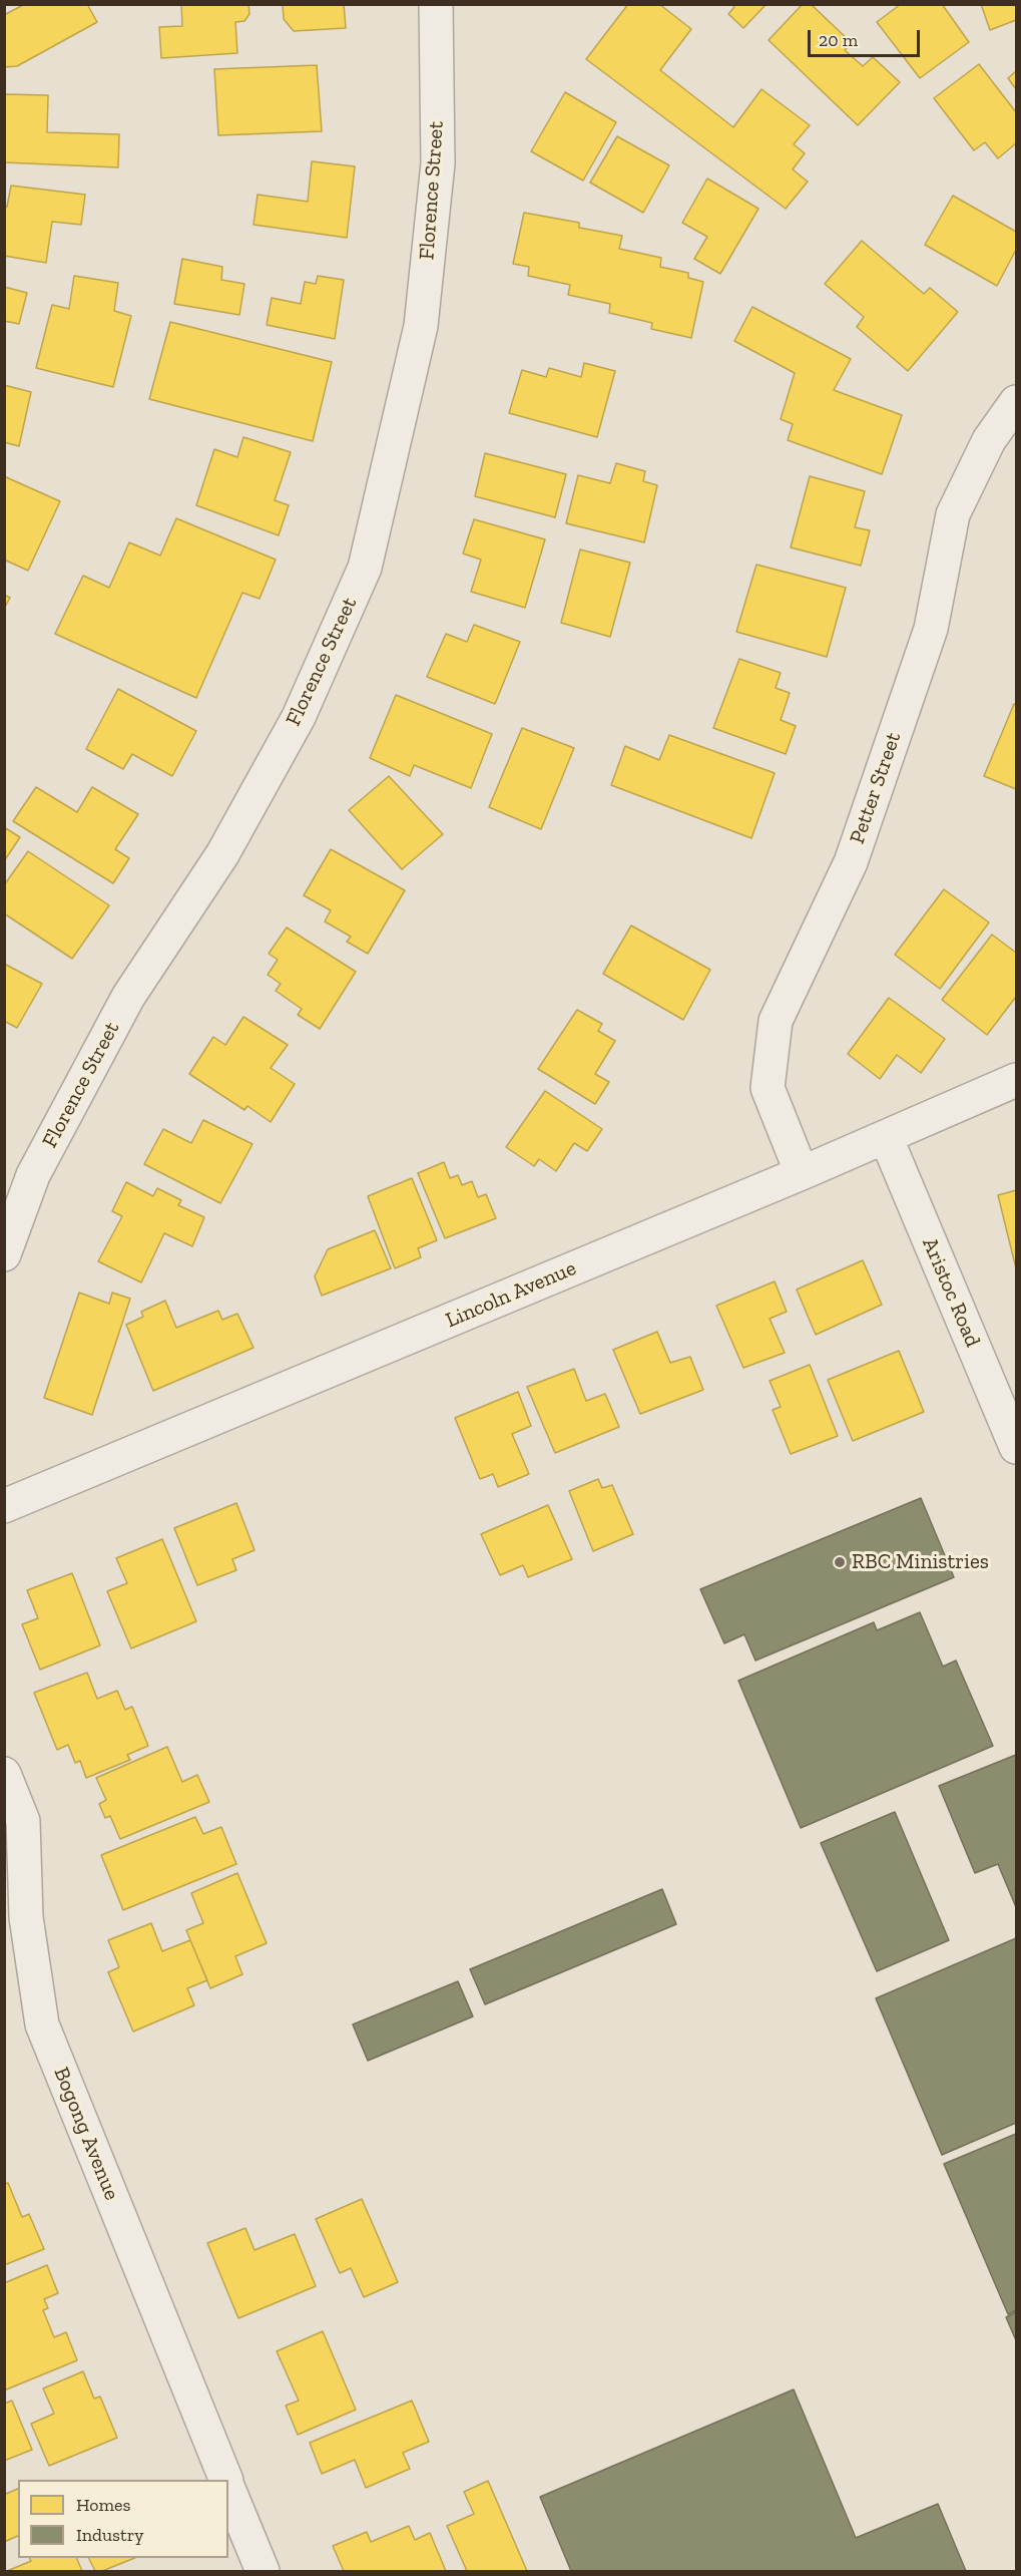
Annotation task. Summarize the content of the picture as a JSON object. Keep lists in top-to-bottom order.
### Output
{
  "streets": {
    "street": [
      "Florence Street",
      "Petter Street",
      "Aristoc Road",
      "Lincoln Avenue",
      "Bogong Avenue"
    ]
  },
  "crossings": [
    ["Petter Street", "Lincoln Avenue"],
    ["Aristoc Road", "Lincoln Avenue"]
  ],
  "places": ["RBC Ministries"],
  "legend": ["Homes", "Industry"],
  "scale_bar": "20 m"
}
